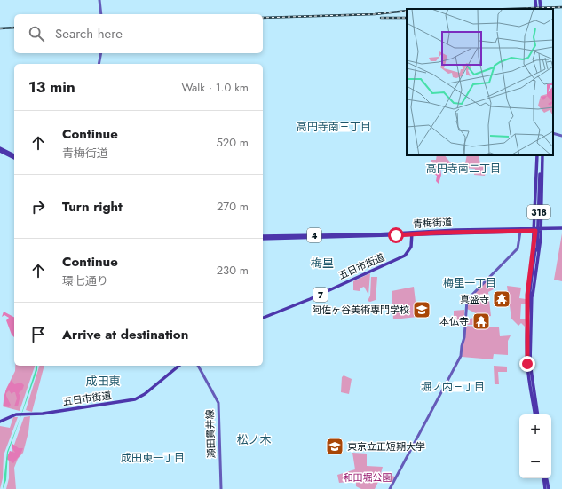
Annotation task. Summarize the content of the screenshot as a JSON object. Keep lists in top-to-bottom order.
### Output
{
  "streets": {
    "main road": [
      "318",
      "青梅街道",
      "4",
      "五日市街道",
      "7",
      "瀬田貫井線"
    ]
  },
  "crossings": [
    ["青梅街道", "五日市街道"]
  ],
  "districts": [
    "高円寺南三丁目",
    "高円寺南二丁目",
    "梅里",
    "梅里一丁目",
    "成田東",
    "堀ノ内三丁目",
    "松ノ木",
    "成田東一丁目"
  ],
  "parks": ["和田堀公園"],
  "places": {
    "temple": ["真盛寺", "本仏寺"],
    "school or university": ["阿佐ヶ谷美術専門学校", "東京立正短期大学"]
  },
  "page": {
    "search": "Search here",
    "heading": ["13 min", "Walk · 1.0 km"],
    "list": [
      ["Continue", "青梅街道", "520 m"],
      ["Turn right", "270 m"],
      ["Continue", "環七通り", "230 m"],
      "Arrive at destination"
    ],
    "map_buttons": ["+", "−"]
  }
}
